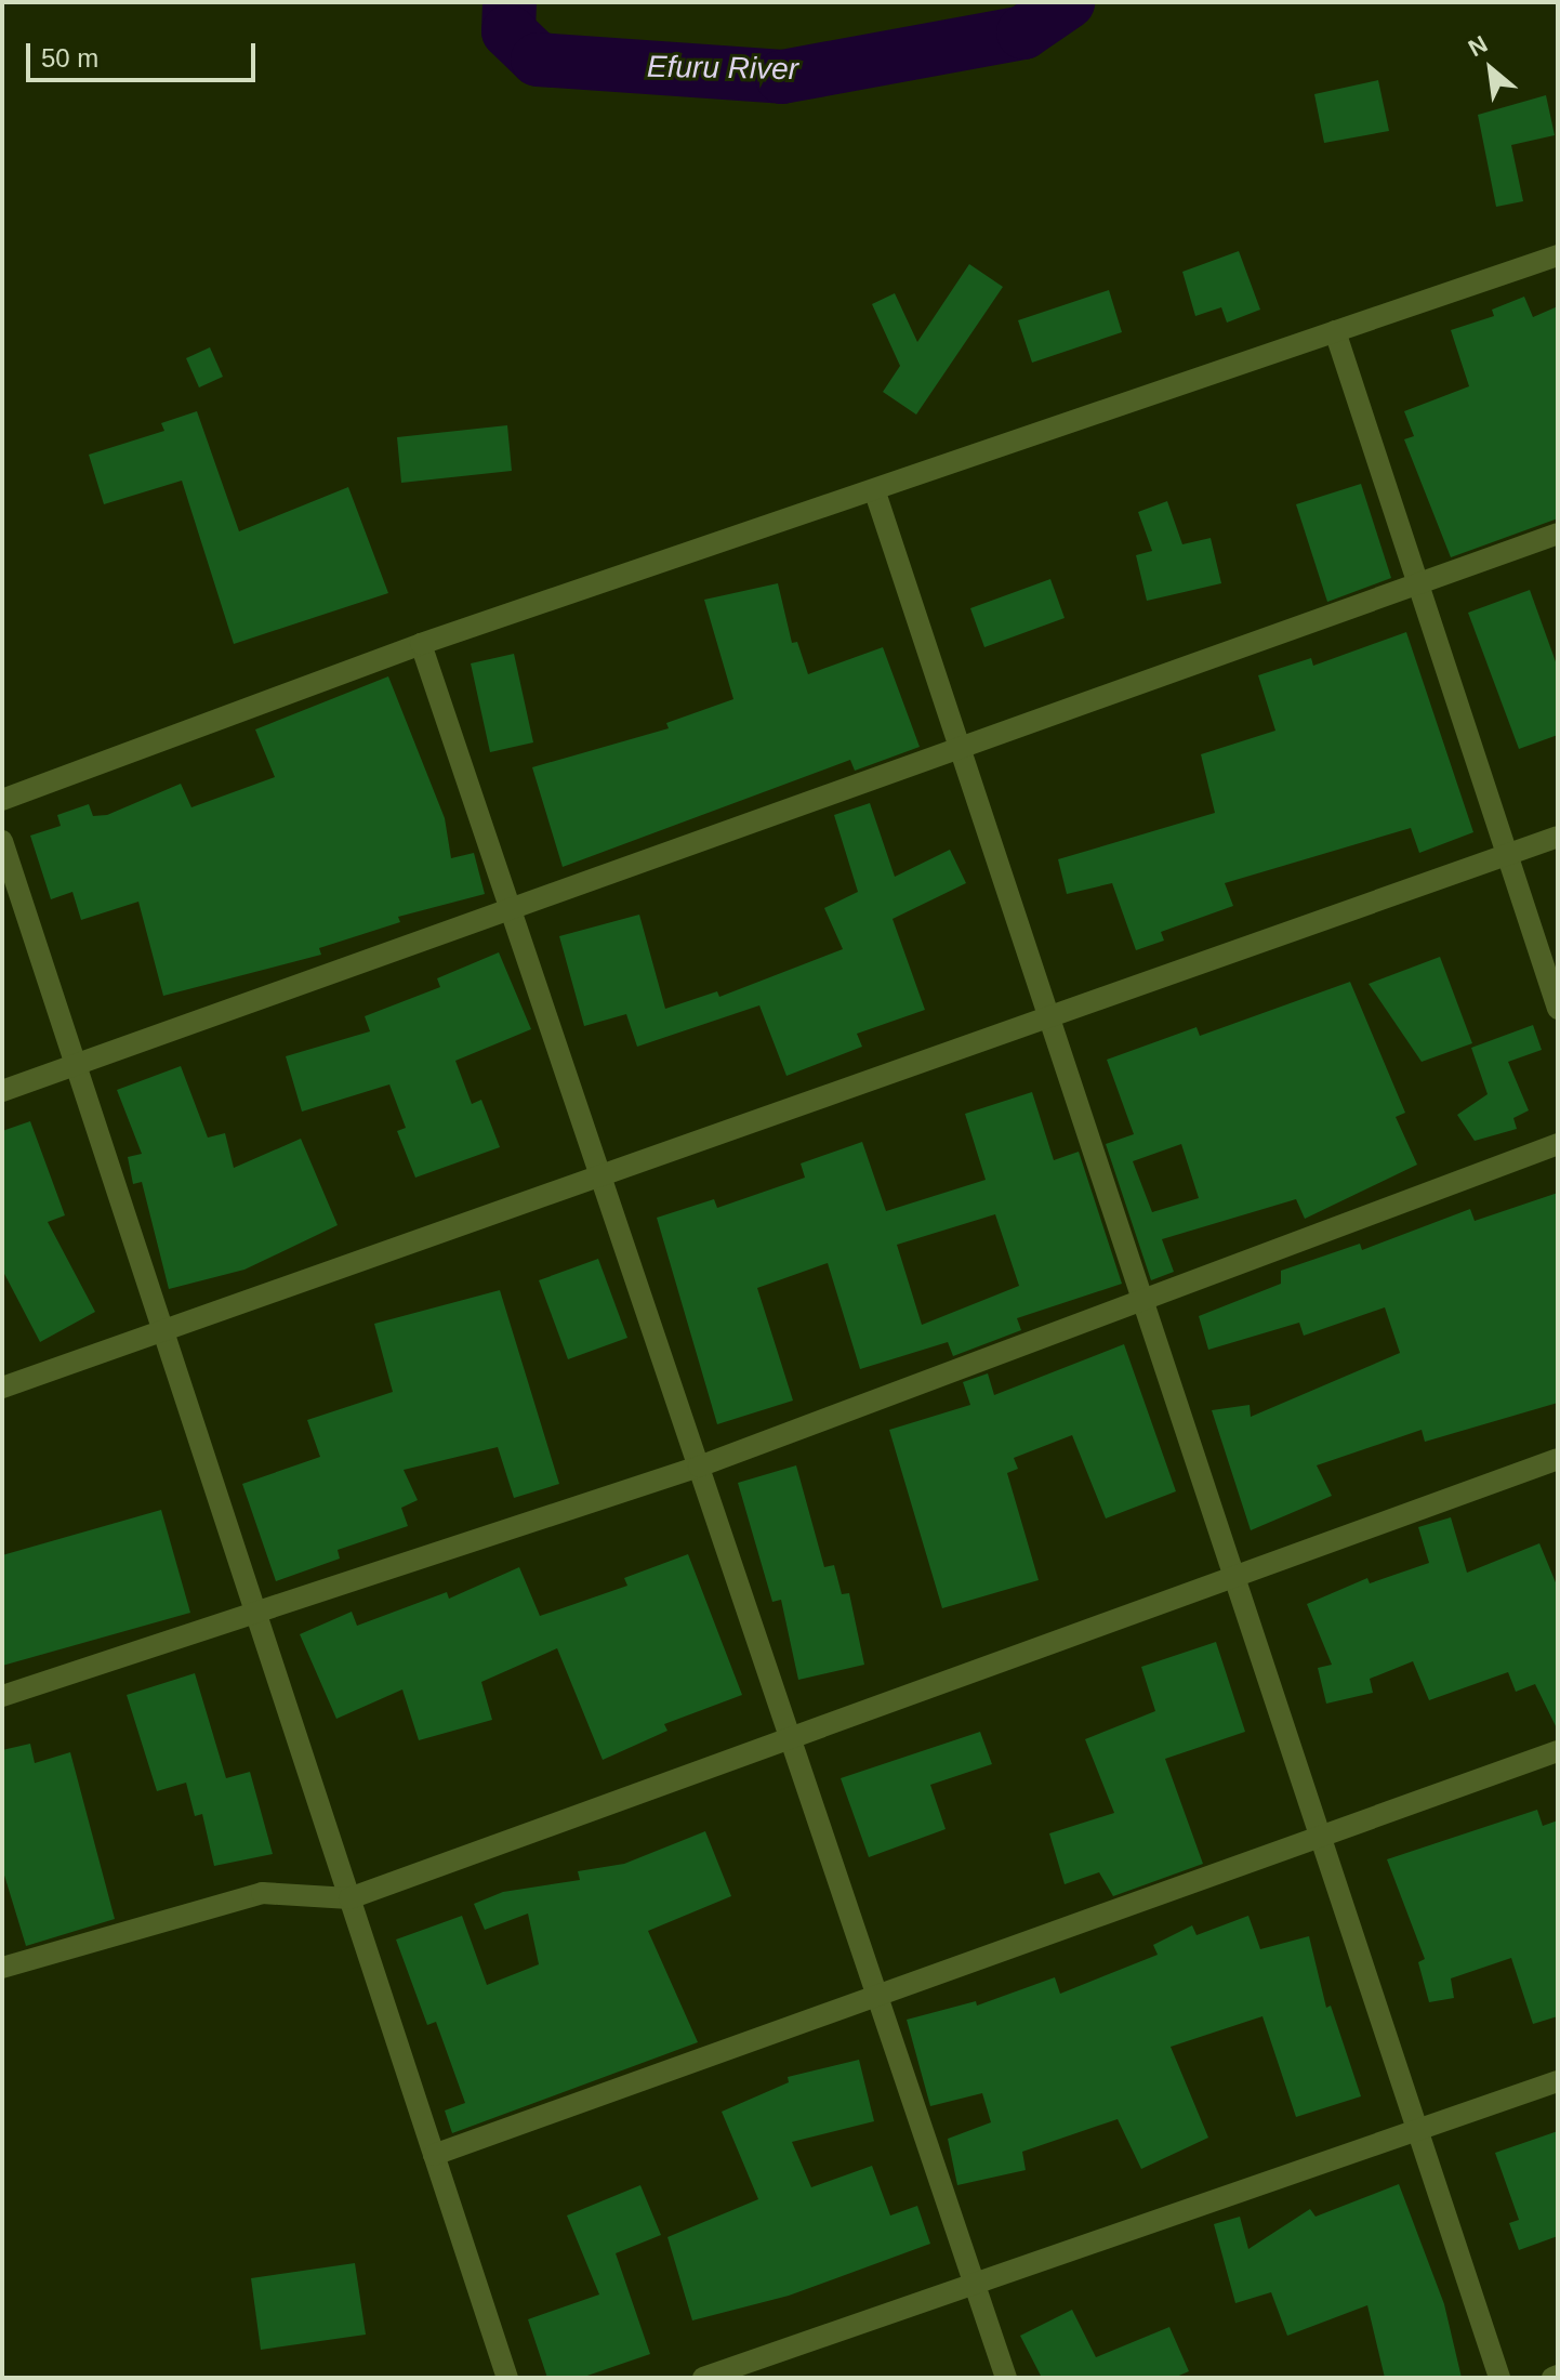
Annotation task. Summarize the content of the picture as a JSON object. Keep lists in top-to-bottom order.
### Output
{
  "water": ["Efuru River"],
  "scale_bar": "50 m",
  "north": "top left"
}
